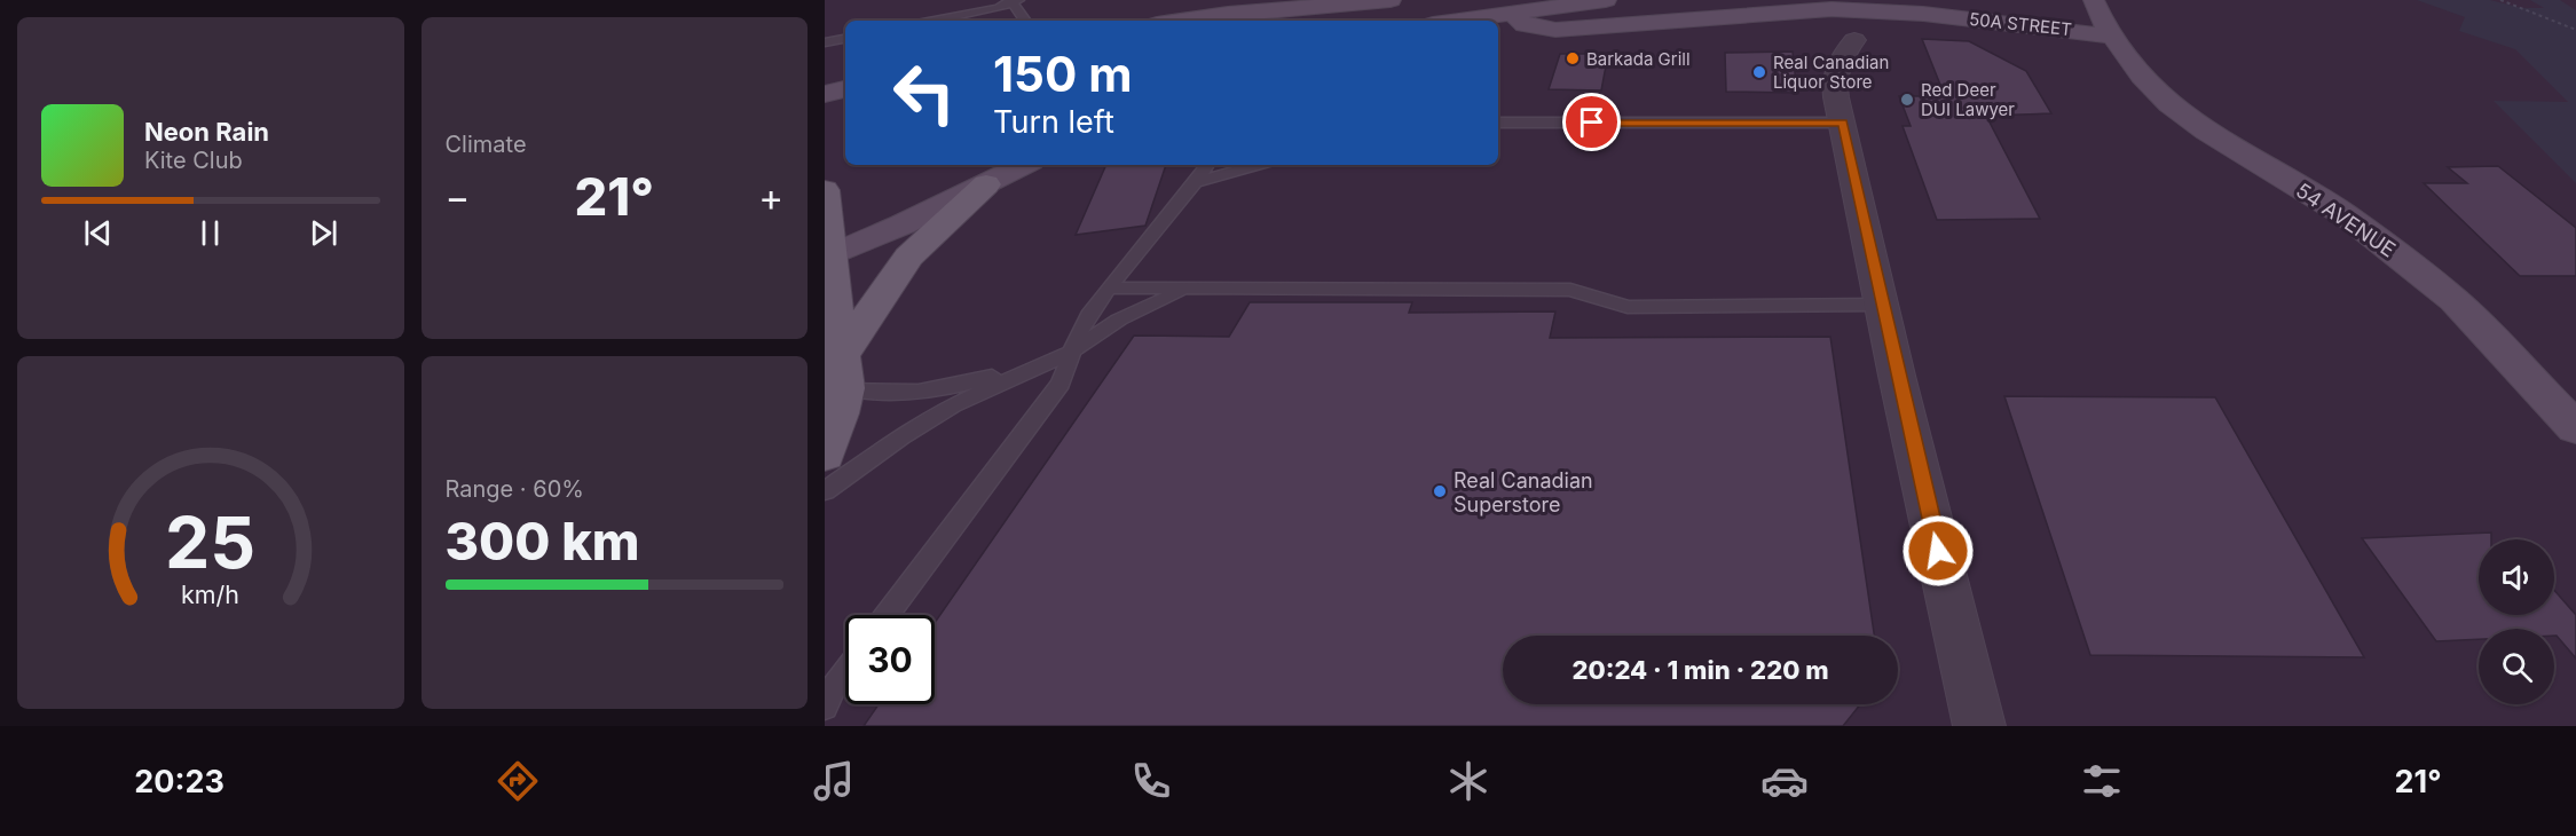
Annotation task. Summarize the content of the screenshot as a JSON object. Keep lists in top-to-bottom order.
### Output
{
  "streets": {
    "street": ["50A STREET", "54 AVENUE"]
  },
  "crossings": [
    ["50A STREET", "54 AVENUE"]
  ],
  "places": [
    "Barkada Grill",
    "Real Canadian Liquor Store",
    "Red Deer DUI Lawyer",
    "Real Canadian Superstore"
  ],
  "page": {
    "tile": [
      "Climate",
      ["Range · 60%", "300 km"]
    ],
    "turn": ["150 m", "Turn left"],
    "song": ["Neon Rain", "Kite Club"],
    "heat": ["−", "21°", "+"],
    "limit": "30",
    "trip": "20:24 · 1 min · 220 m",
    "tabs": ["20:23", "21°"],
    "gauge": ["25", "km/h"]
  }
}
